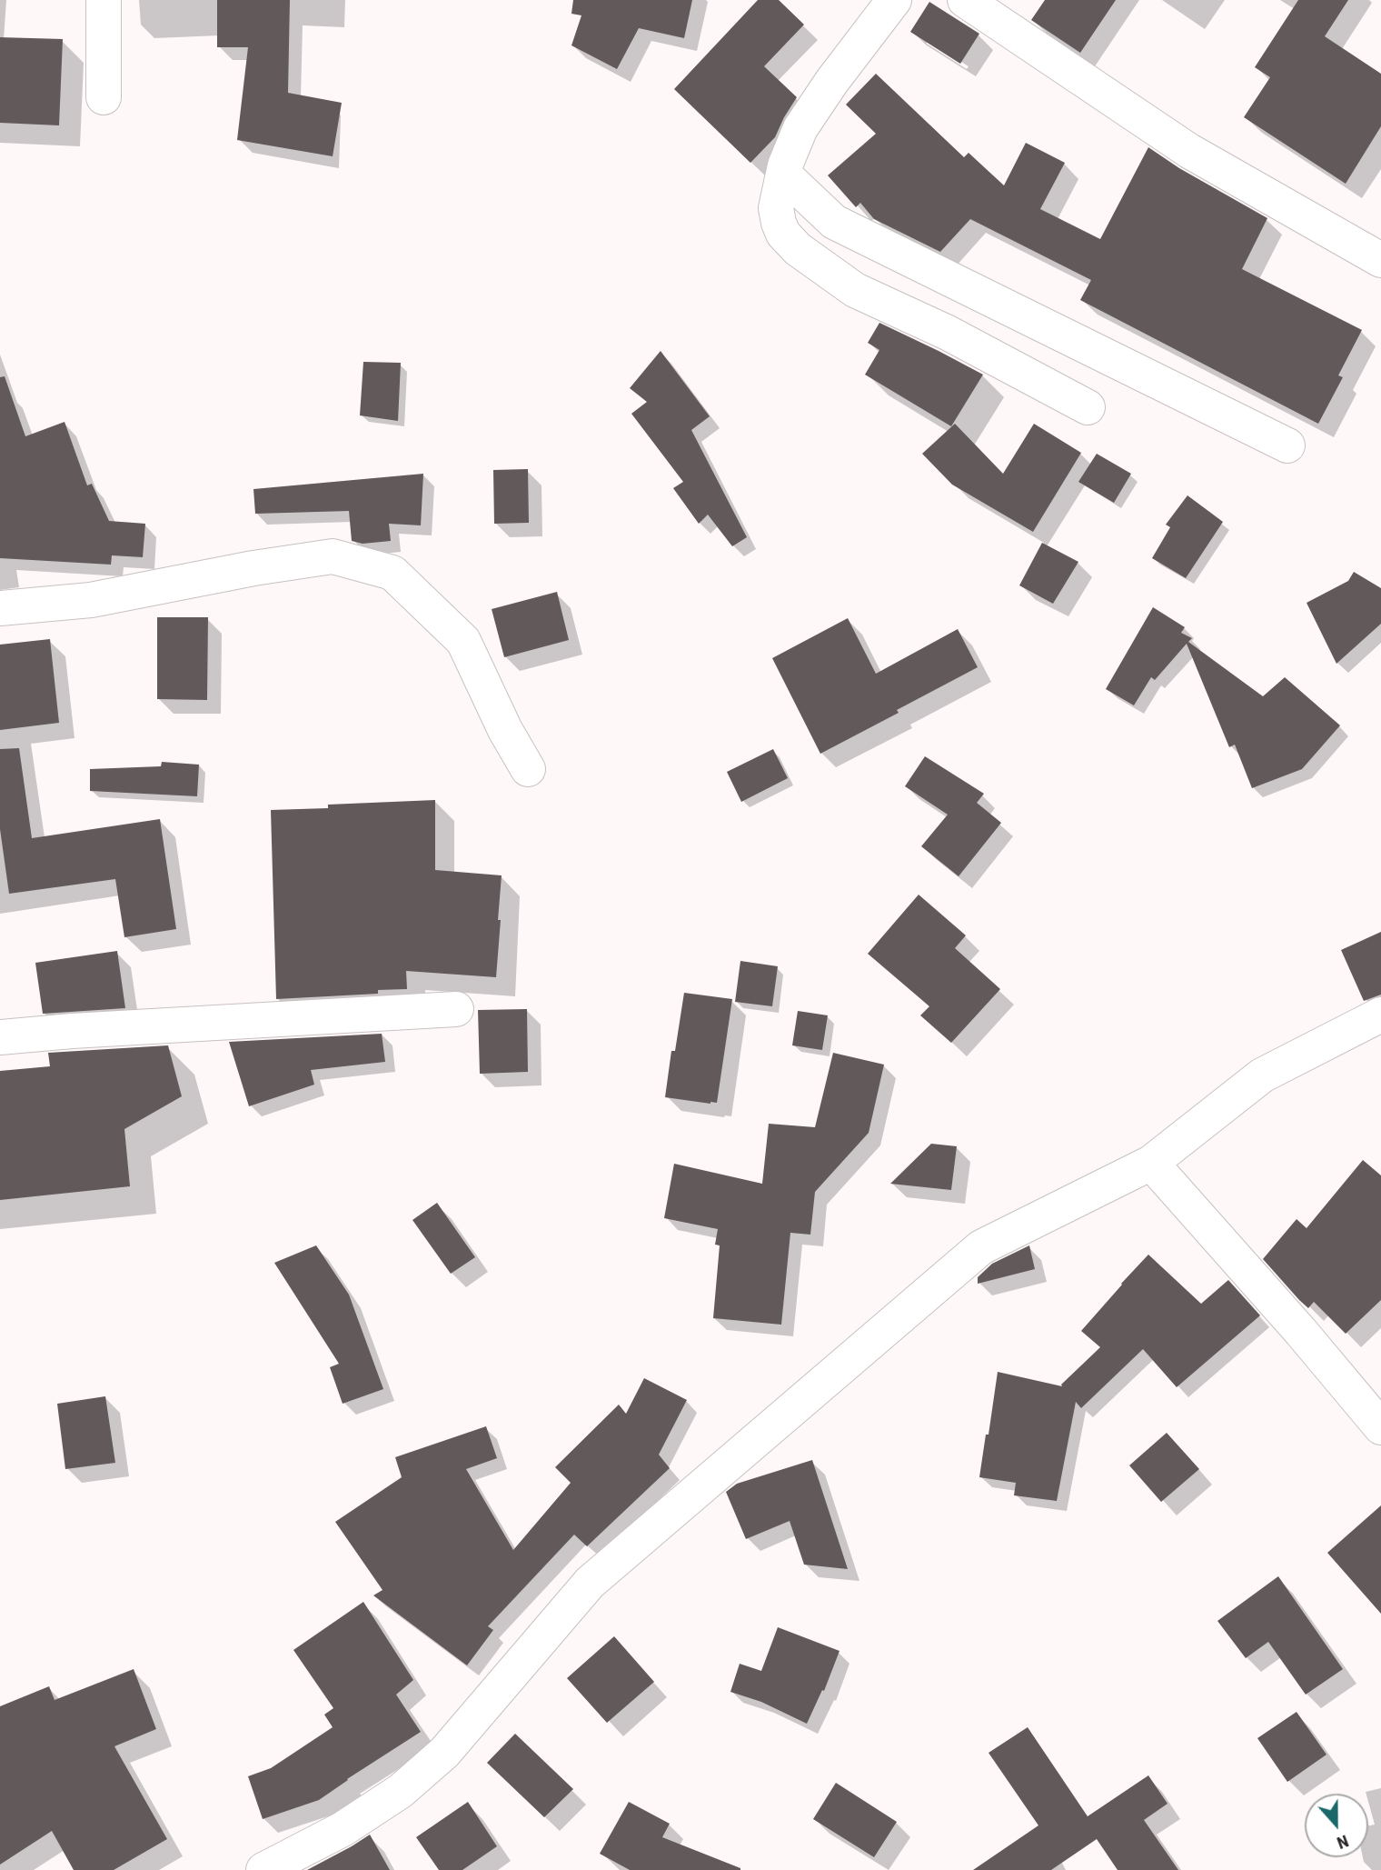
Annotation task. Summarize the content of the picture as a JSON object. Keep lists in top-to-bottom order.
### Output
{
  "north": "bottom"
}
